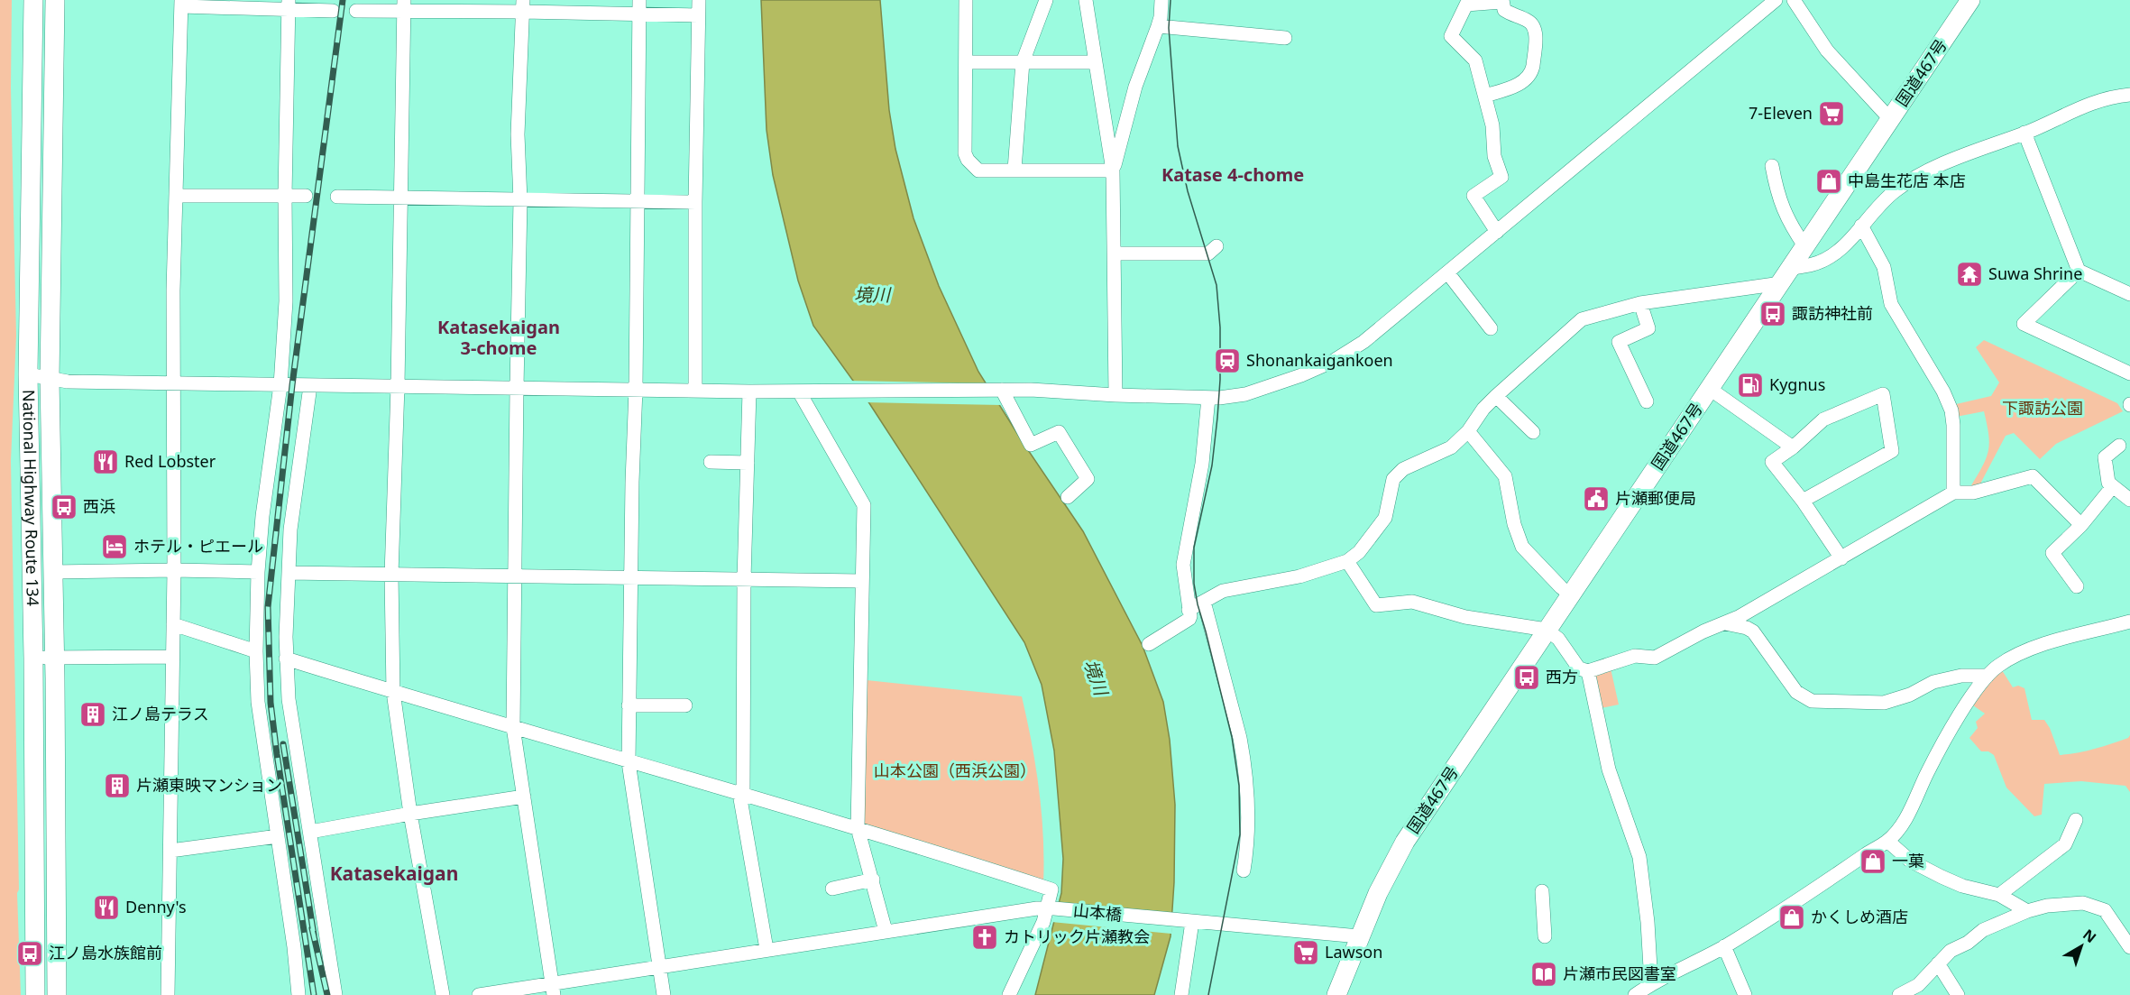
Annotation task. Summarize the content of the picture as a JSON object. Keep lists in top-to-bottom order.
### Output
{
  "streets": {
    "highway": ["国道467号", "National Highway Route 134"],
    "street": ["山本橋"]
  },
  "crossings": [
    ["国道467号", "山本橋"]
  ],
  "districts": ["Katase 4-chome", "Katasekaigan 3-chome", "Katasekaigan"],
  "water": ["境川"],
  "parks": ["下諏訪公園", "山本公園（西浜公園）"],
  "places": {
    "supermarket": ["7-Eleven", "Lawson"],
    "shop": ["中島生花店 本店", "一菓", "かくしめ酒店"],
    "temple": ["Suwa Shrine"],
    "bus stop": [
      "諏訪神社前",
      "西浜",
      "西方",
      "江ノ島水族館前"
    ],
    "station": ["Shonankaigankoen"],
    "fuel station": ["Kygnus"],
    "restaurant": ["Red Lobster", "Denny's"],
    "public building": ["片瀬郵便局"],
    "hotel": ["ホテル・ピエール"],
    "building": ["江ノ島テラス", "片瀬東映マンション"],
    "church": ["カトリック片瀬教会"],
    "library": ["片瀬市民図書室"]
  },
  "north": "top right"
}
